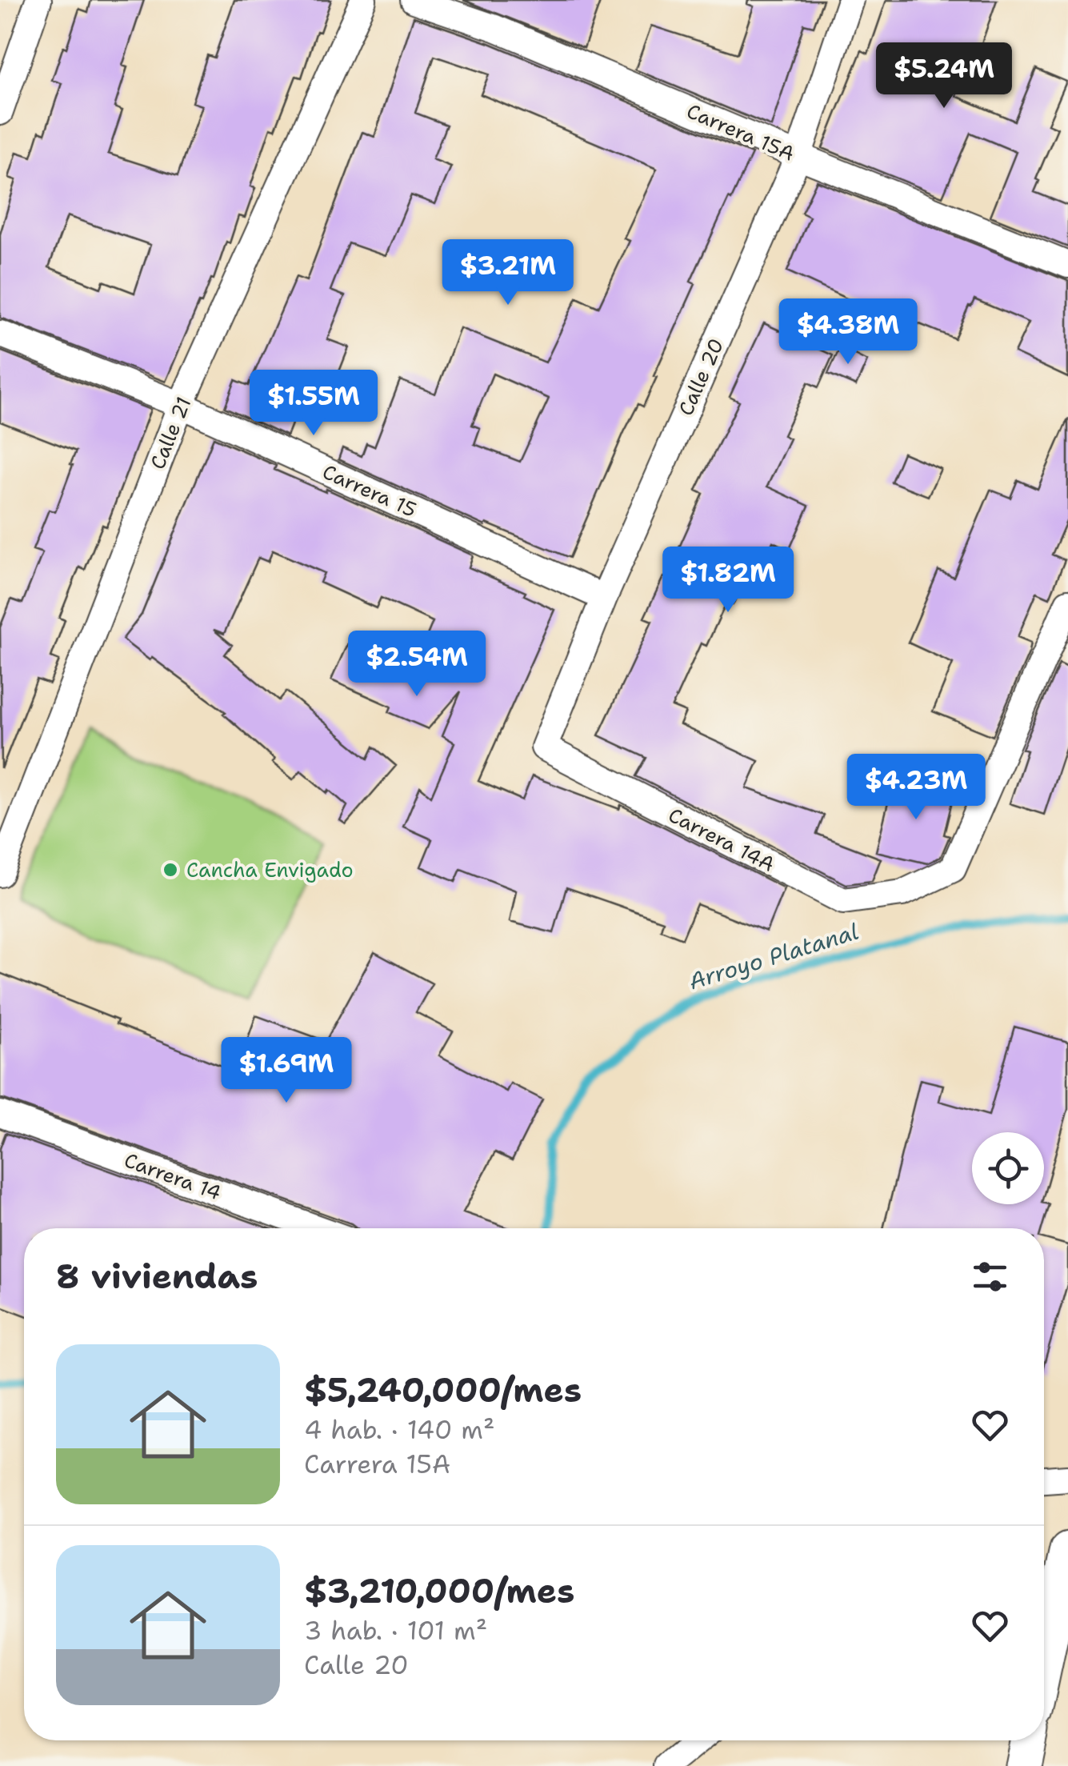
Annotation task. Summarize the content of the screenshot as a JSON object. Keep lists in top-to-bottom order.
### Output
{
  "streets": {
    "street": [
      "Carrera 15A",
      "Calle 20",
      "Calle 21",
      "Carrera 15",
      "Carrera 14A",
      "Carrera 14"
    ]
  },
  "crossings": [
    ["Carrera 15A", "Calle 20"],
    ["Calle 20", "Carrera 15"],
    ["Calle 20", "Carrera 14A"],
    ["Calle 21", "Carrera 15"]
  ],
  "water": ["Arroyo Platanal"],
  "places": ["Cancha Envigado"],
  "page": {
    "price": [
      "$5.24M",
      "$3.21M",
      "$4.38M",
      "$1.55M",
      "$1.82M",
      "$2.54M",
      "$4.23M",
      "$1.69M"
    ],
    "heading": "8 viviendas",
    "list": [
      {
        "name": "$5,240,000/mes",
        "note": "4 hab. · 140 m² · Carrera 15A"
      },
      {
        "name": "$3,210,000/mes",
        "note": "3 hab. · 101 m² · Calle 20"
      }
    ]
  }
}
